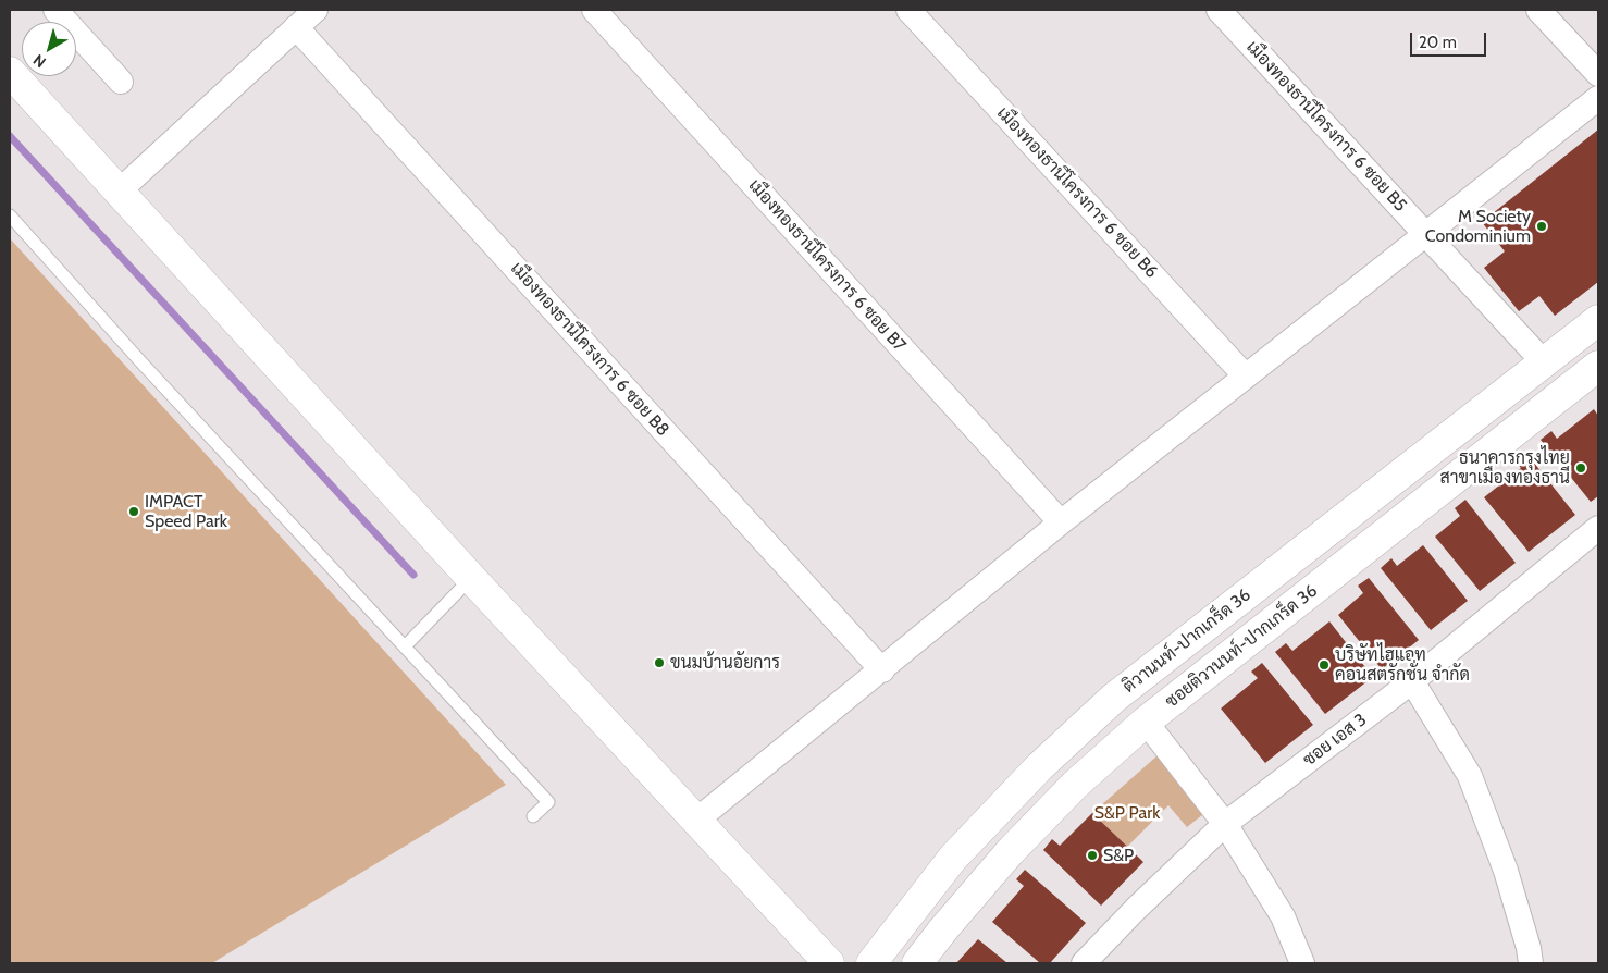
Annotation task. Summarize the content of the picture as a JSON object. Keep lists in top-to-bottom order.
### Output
{
  "streets": {
    "street": [
      "เมืองทองธานีโครงการ 6 ซอย B5",
      "เมืองทองธานีโครงการ 6 ซอย B6",
      "เมืองทองธานีโครงการ 6 ซอย B7",
      "เมืองทองธานีโครงการ 6 ซอย B8",
      "ติวานนท์-ปากเกร็ด 36",
      "ซอยติวานนท์-ปากเกร็ด 36",
      "ซอย เอส 3"
    ]
  },
  "crossings": [
    ["เมืองทองธานีโครงการ 6 ซอย B5", "ติวานนท์-ปากเกร็ด 36"]
  ],
  "parks": ["S&P Park"],
  "places": [
    "M Society Condominium",
    "ธนาคารกรุงไทย สาขาเมืองทองธานี",
    "IMPACT Speed Park",
    "ขนมบ้านอัยการ",
    "บริษัทไฮแอท คอนสตรักชั่น จำกัด",
    "S&P"
  ],
  "scale_bar": "20 m",
  "north": "bottom left"
}
